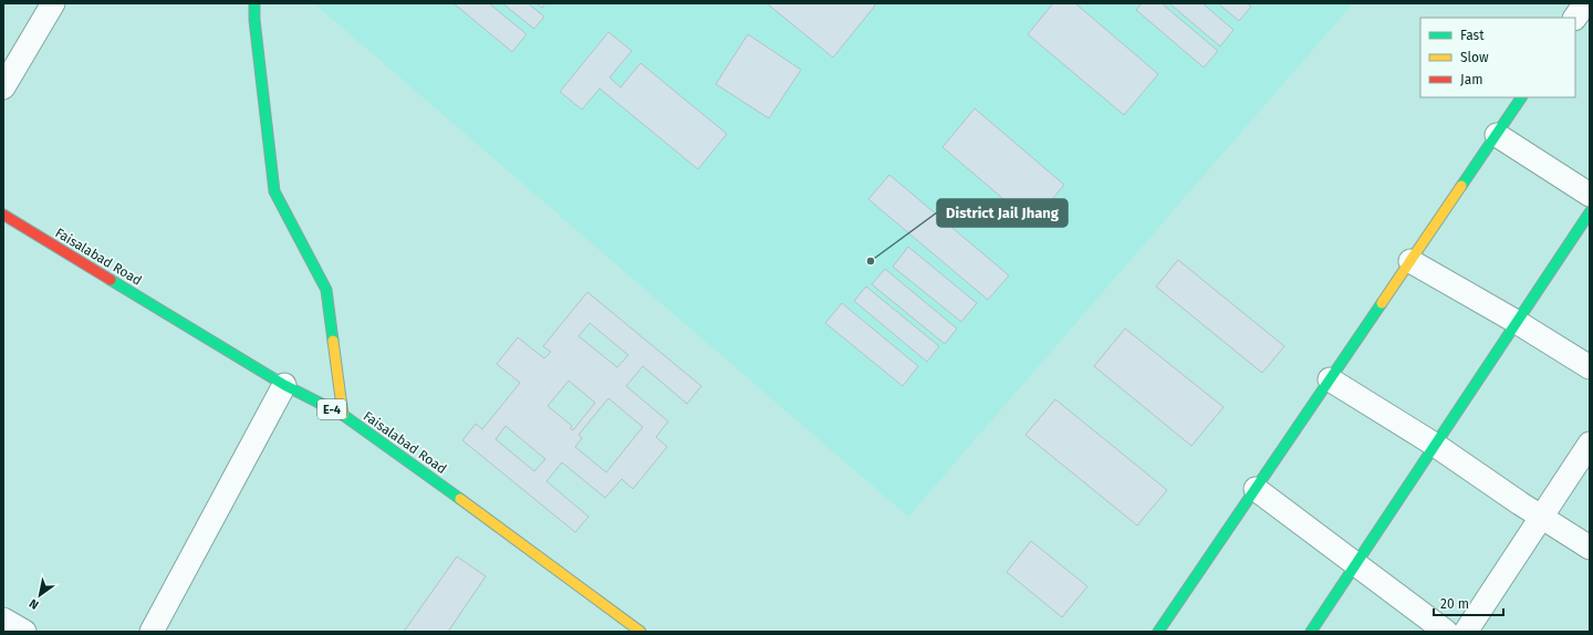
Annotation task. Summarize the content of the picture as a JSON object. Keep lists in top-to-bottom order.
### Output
{
  "streets": {
    "street": ["Faisalabad Road", "E-4"]
  },
  "places": ["District Jail Jhang"],
  "legend": ["Fast", "Slow", "Jam"],
  "scale_bar": "20 m",
  "north": "bottom left"
}
